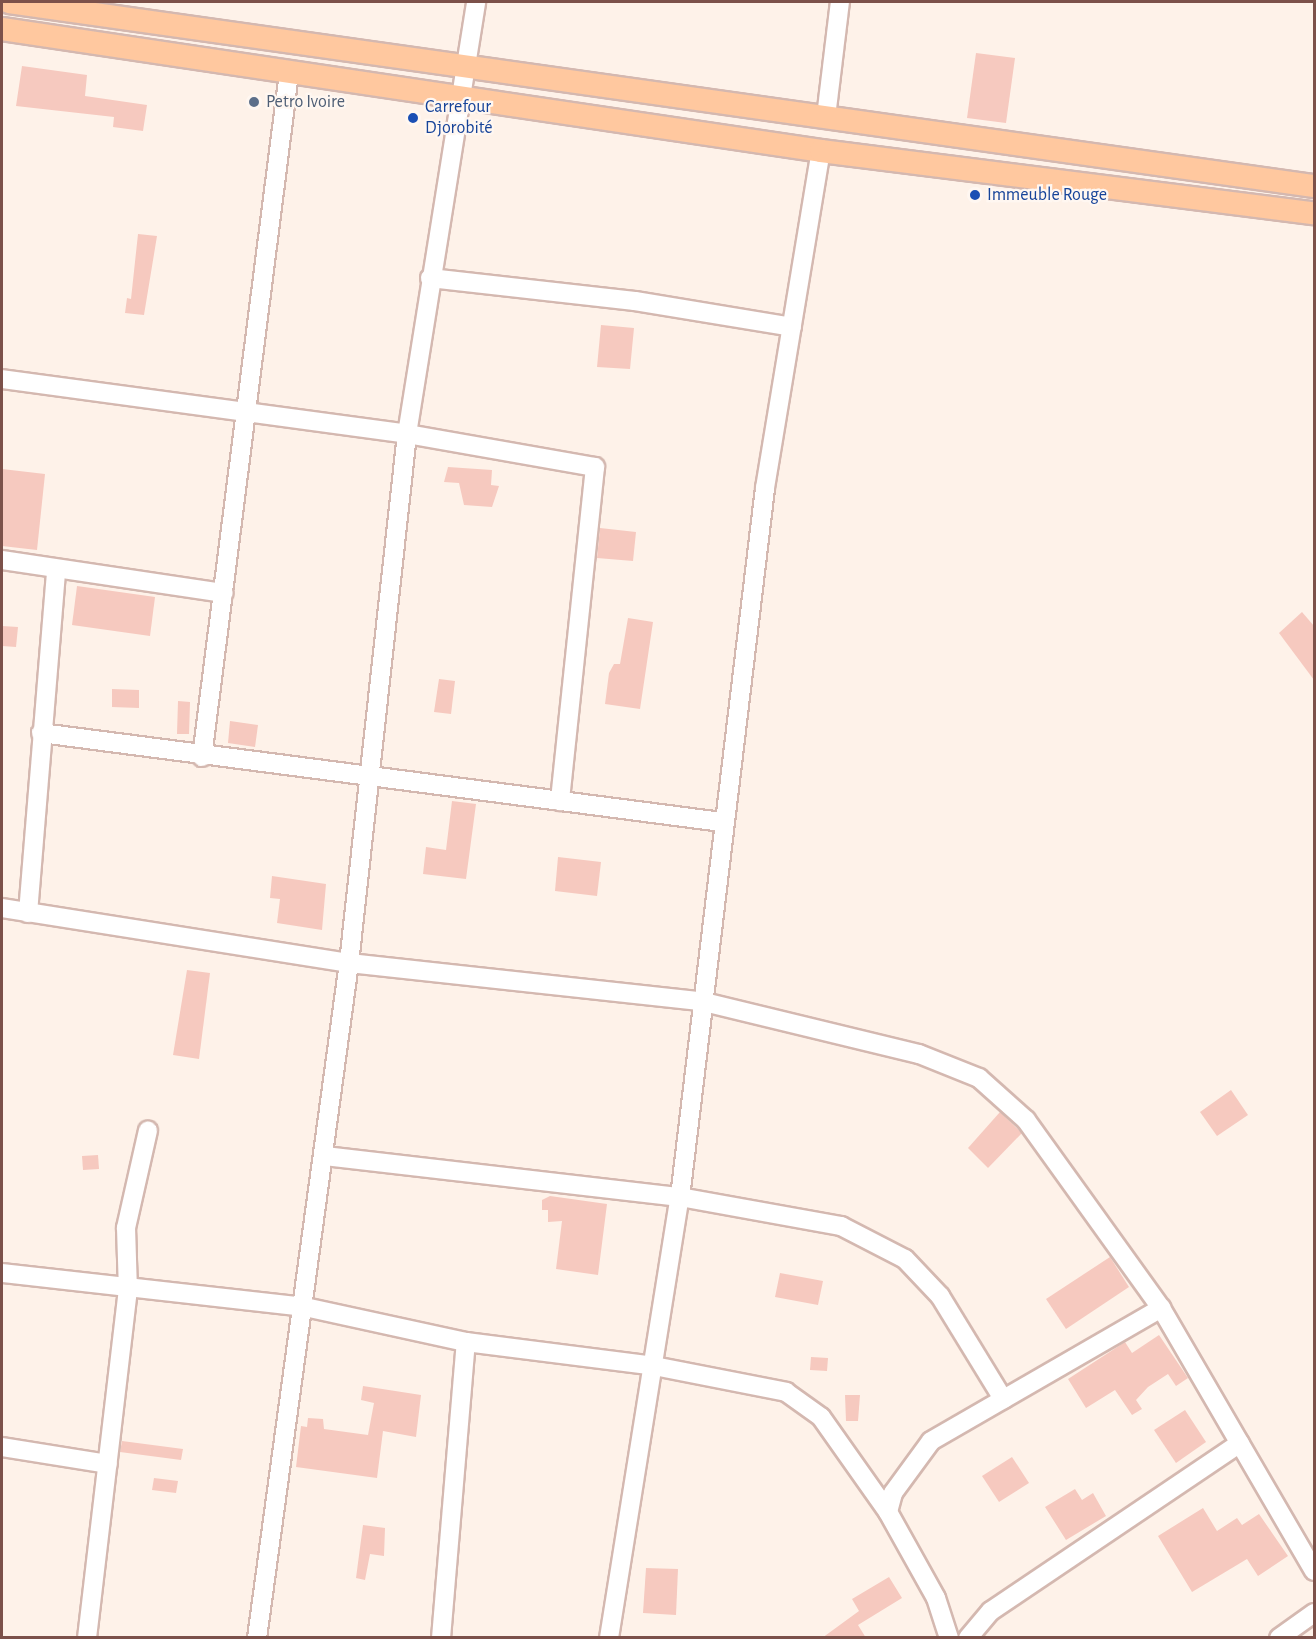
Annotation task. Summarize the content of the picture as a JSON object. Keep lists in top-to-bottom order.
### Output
{
  "places": ["Petro Ivoire", "Carrefour Djorobité", "Immeuble Rouge"]
}
